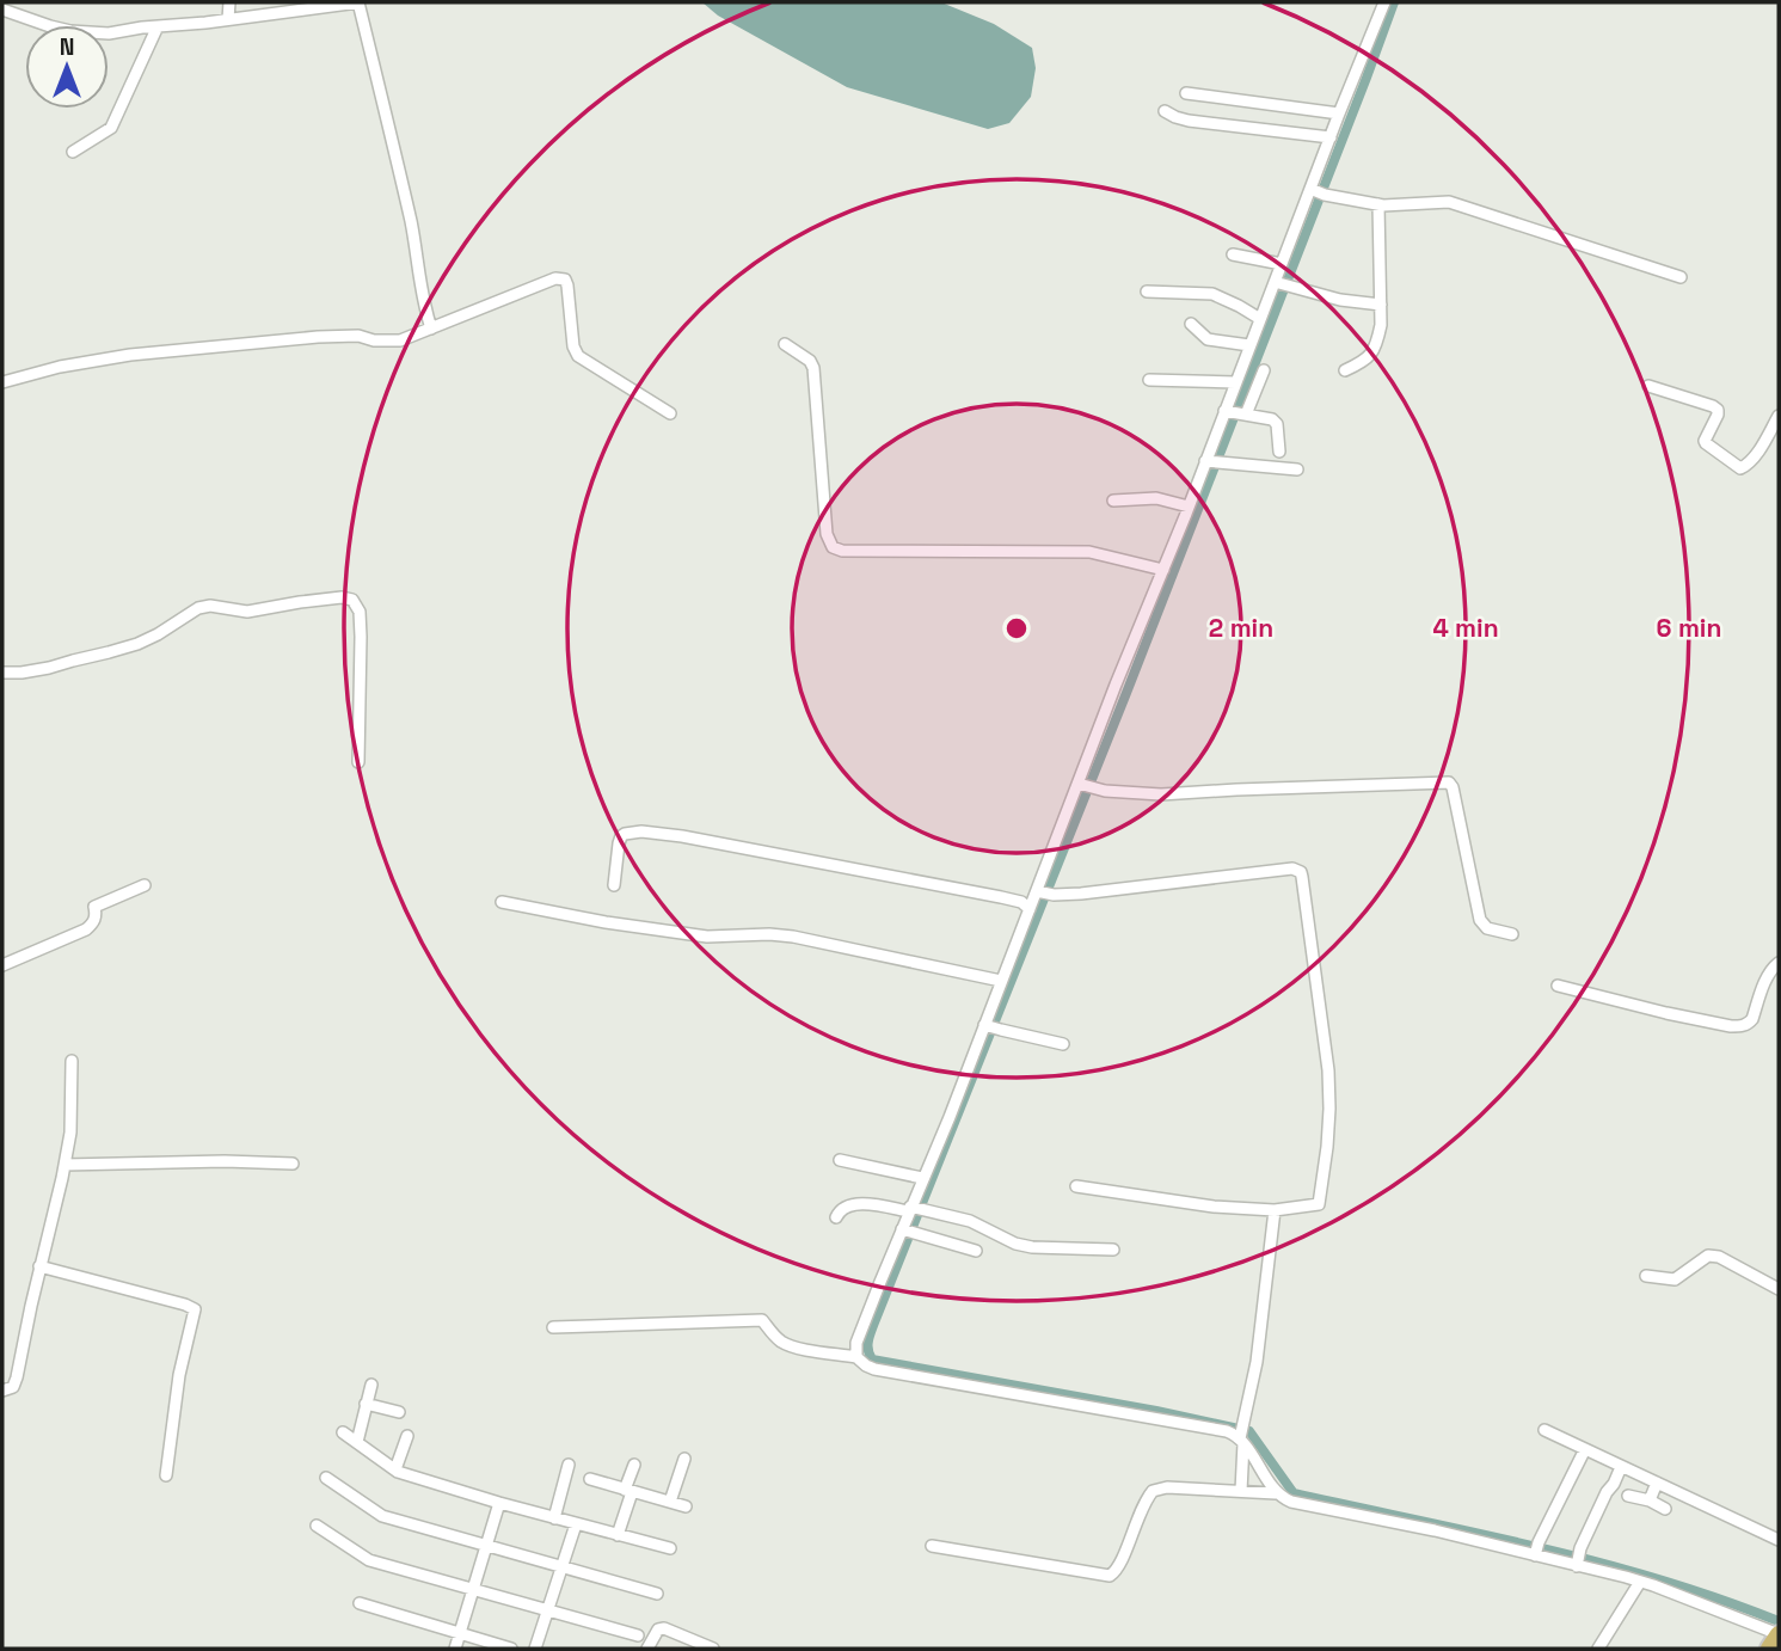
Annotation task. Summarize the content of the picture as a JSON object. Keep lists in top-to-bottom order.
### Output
{
  "north": "top",
  "rings": ["2 min", "4 min", "6 min"]
}
